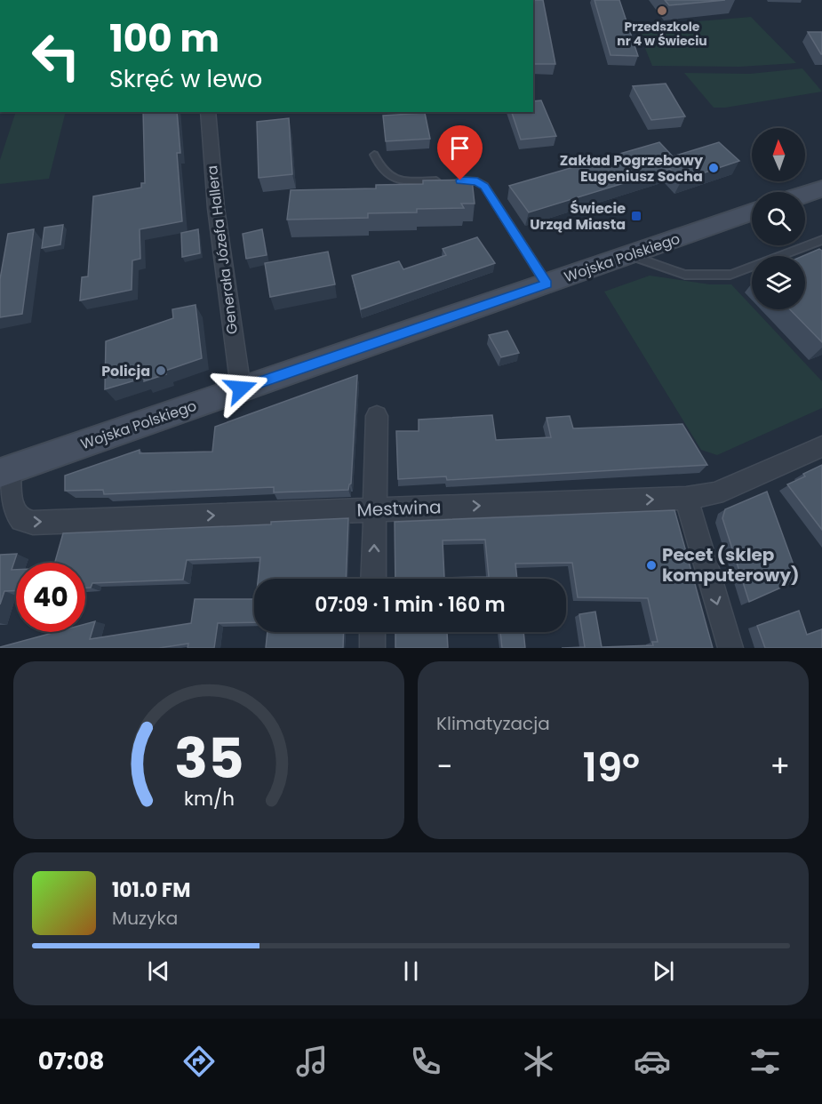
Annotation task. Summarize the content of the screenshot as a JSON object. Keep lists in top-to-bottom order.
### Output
{
  "streets": {
    "street": ["Generała Józefa Hallera", "Wojska Polskiego", "Mestwina"]
  },
  "crossings": [
    ["Generała Józefa Hallera", "Wojska Polskiego"],
    ["Wojska Polskiego", "Mestwina"]
  ],
  "one_way": ["Mestwina"],
  "places": {
    "other": [
      "Przedszkole nr 4 w Świeciu",
      "Zakład Pogrzebowy Eugeniusz Socha",
      "Policja",
      "Pecet (sklep komputerowy)"
    ],
    "transit": ["Świecie Urząd Miasta"]
  },
  "north": "top",
  "page": {
    "turn": ["100 m", "Skręć w lewo"],
    "limit": "40",
    "trip": "07:09 · 1 min · 160 m",
    "tile": "Klimatyzacja",
    "heat": ["−", "19°", "+"],
    "song": ["101.0 FM", "Muzyka"],
    "tabs": "07:08",
    "gauge": ["35", "km/h"]
  }
}
